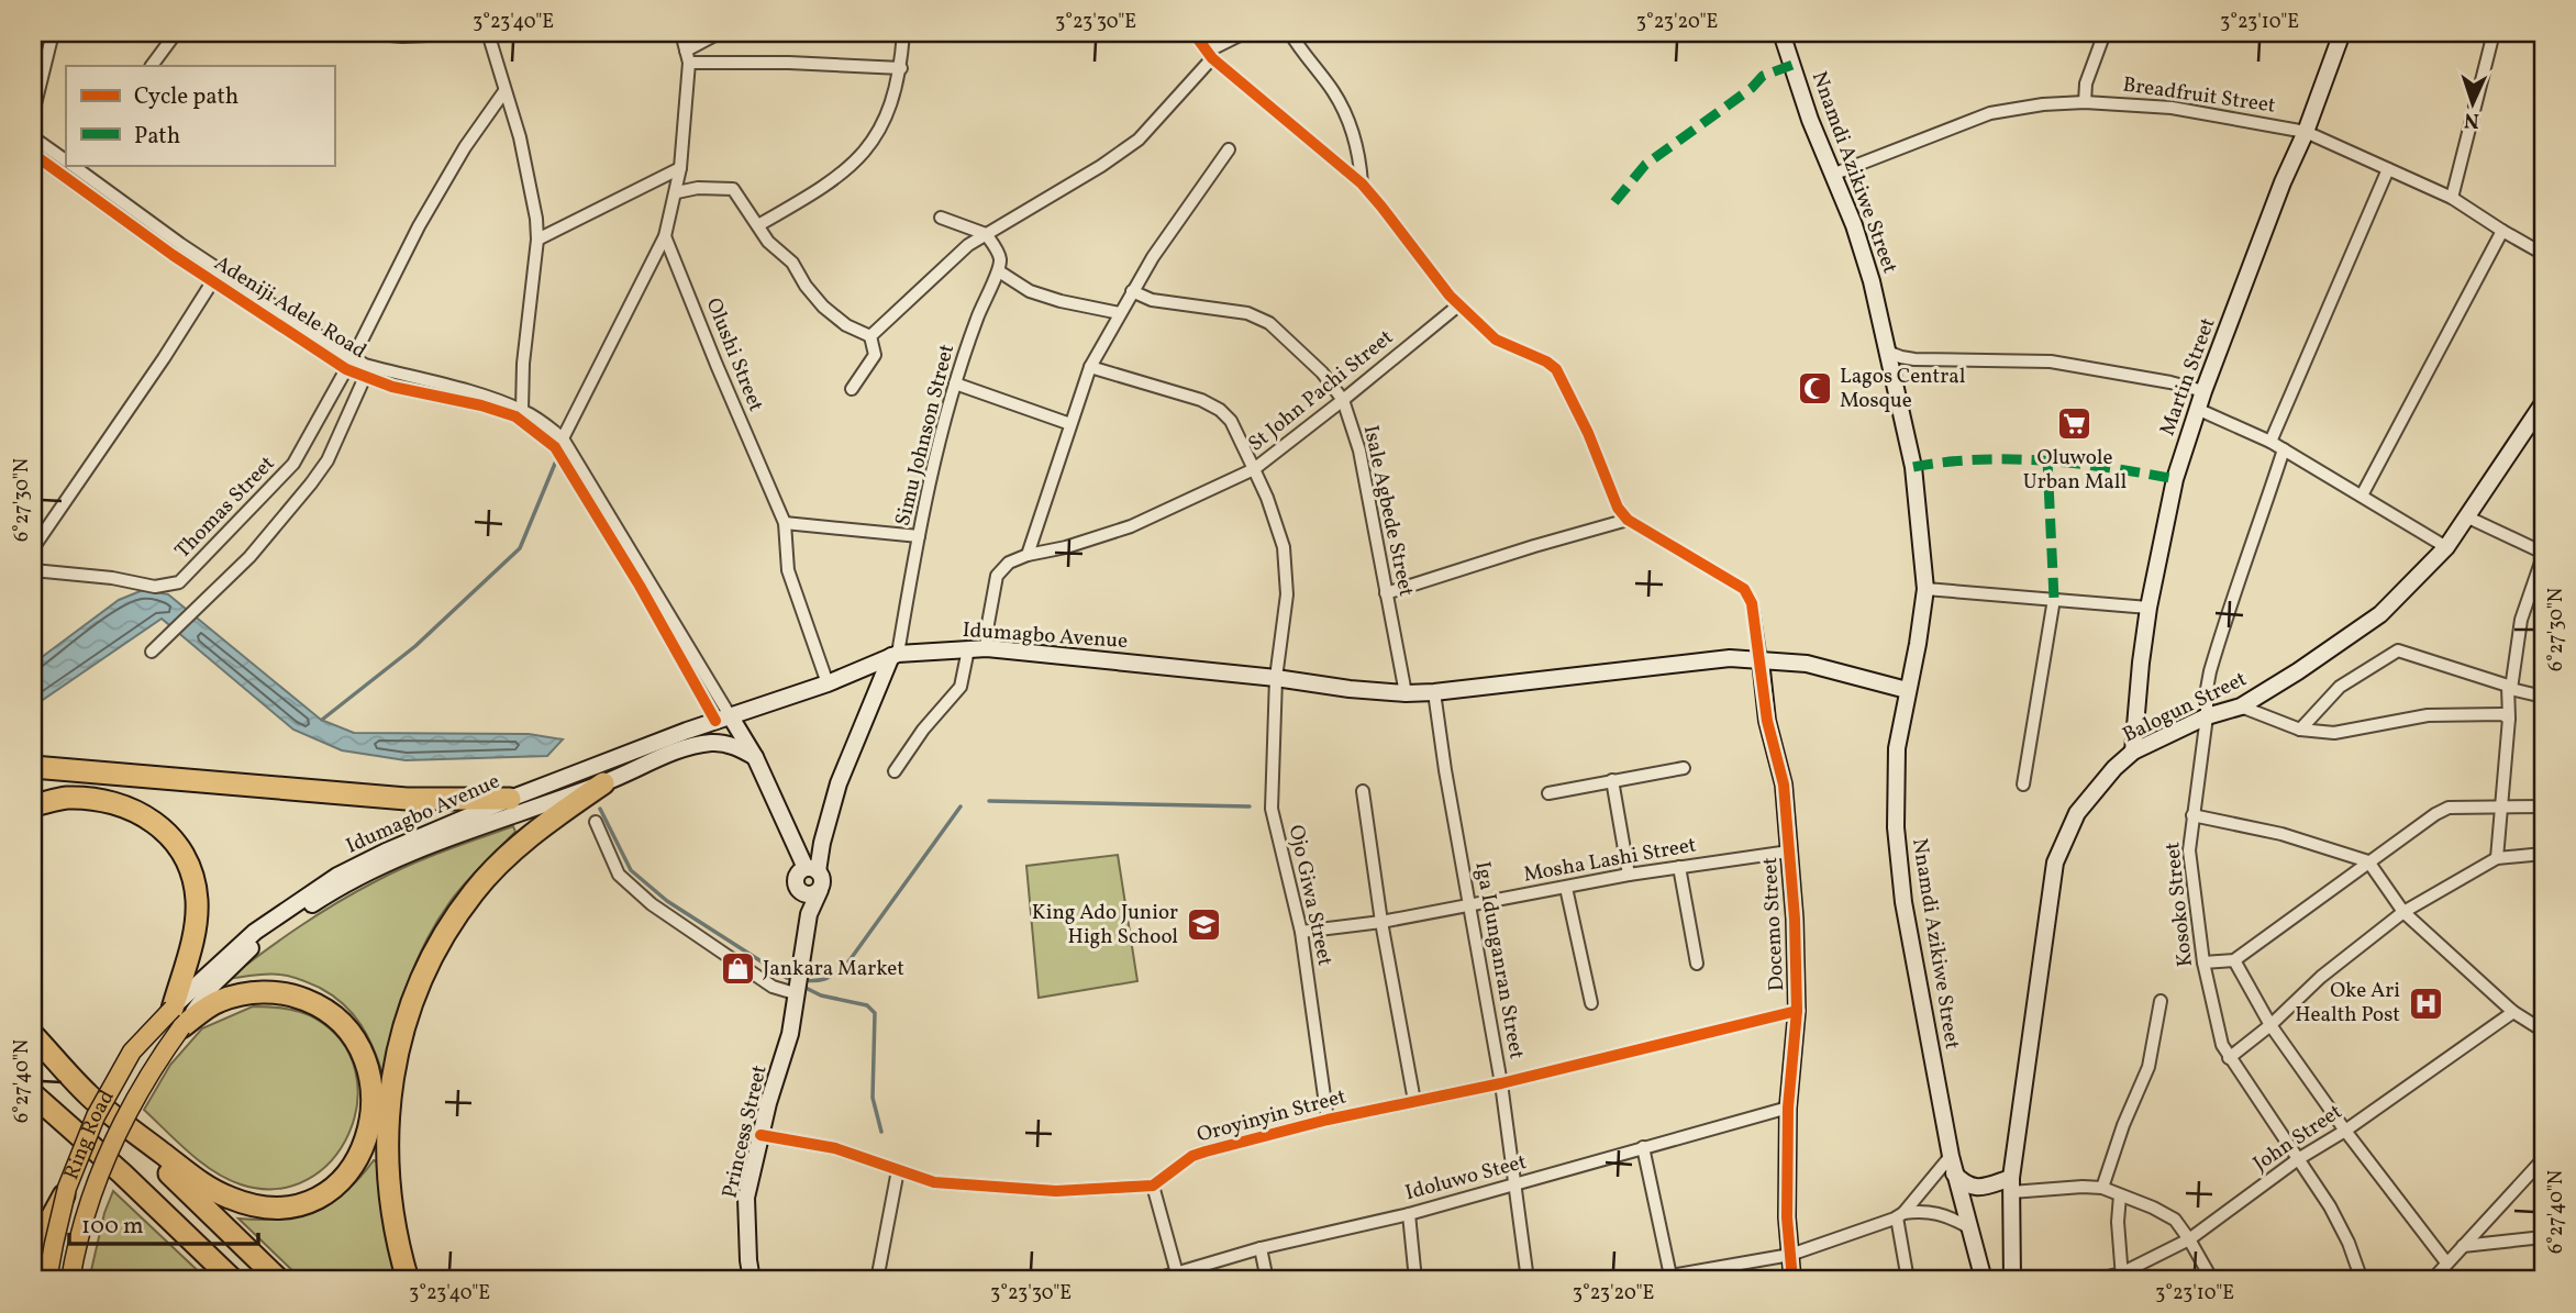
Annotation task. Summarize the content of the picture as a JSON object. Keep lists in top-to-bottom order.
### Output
{
  "streets": {
    "highway": ["Ring Road"],
    "main road": [
      "Nnamdi Azikiwe Street",
      "Adeniji Adele Road",
      "Martin Street",
      "Idumagbo Avenue",
      "Balogun Street",
      "Docemo Street",
      "Princess Street"
    ],
    "street": [
      "Breadfruit Street",
      "Olushi Street",
      "St John Pachi Street",
      "Simu Johnson Street",
      "Thomas Street",
      "Isale Agbede Street",
      "Mosha Lashi Street",
      "Ojo Giwa Street",
      "Kosoko Street",
      "Iga Idunganran Street",
      "Oroyinyin Street",
      "John Street",
      "Idoluwo Steet"
    ]
  },
  "crossings": [
    ["Breadfruit Street", "Nnamdi Azikiwe Street"],
    ["Breadfruit Street", "Martin Street"],
    ["Nnamdi Azikiwe Street", "Idumagbo Avenue"],
    ["Adeniji Adele Road", "Thomas Street"],
    ["Adeniji Adele Road", "Idumagbo Avenue"],
    ["Adeniji Adele Road", "Princess Street"],
    ["Olushi Street", "Idumagbo Avenue"],
    ["Martin Street", "Balogun Street"],
    ["St John Pachi Street", "Isale Agbede Street"],
    ["St John Pachi Street", "Ojo Giwa Street"],
    ["Simu Johnson Street", "Idumagbo Avenue"],
    ["Isale Agbede Street", "Idumagbo Avenue"],
    ["Idumagbo Avenue", "Ojo Giwa Street"],
    ["Idumagbo Avenue", "Docemo Street"],
    ["Idumagbo Avenue", "Iga Idunganran Street"],
    ["Idumagbo Avenue", "Ring Road"],
    ["Balogun Street", "Kosoko Street"],
    ["Mosha Lashi Street", "Ojo Giwa Street"],
    ["Mosha Lashi Street", "Docemo Street"],
    ["Mosha Lashi Street", "Iga Idunganran Street"],
    ["Ojo Giwa Street", "Oroyinyin Street"],
    ["Kosoko Street", "John Street"],
    ["Docemo Street", "Oroyinyin Street"],
    ["Docemo Street", "Idoluwo Steet"],
    ["Iga Idunganran Street", "Oroyinyin Street"],
    ["Iga Idunganran Street", "Idoluwo Steet"]
  ],
  "places": {
    "mosque": ["Lagos Central Mosque"],
    "supermarket": ["Oluwole Urban Mall"],
    "school or university": ["King Ado Junior High School"],
    "shop": ["Jankara Market"],
    "hospital": ["Oke Ari Health Post"]
  },
  "legend": ["Cycle path", "Path"],
  "scale_bar": "100 m",
  "north": "bottom",
  "coordinates": [
    "3°23'40\"E",
    "3°23'30\"E",
    "3°23'20\"E",
    "3°23'10\"E",
    "6°27'30\"N",
    "6°27'40\"N"
  ]
}
